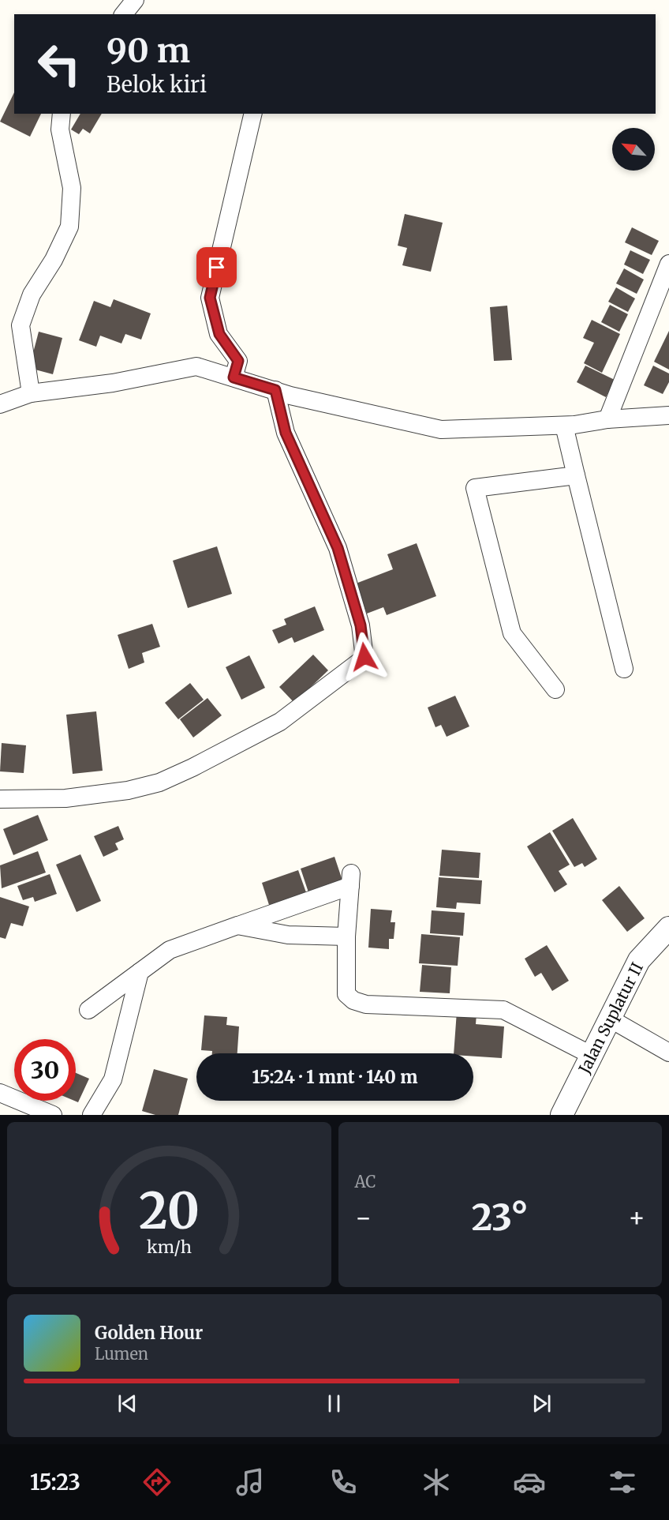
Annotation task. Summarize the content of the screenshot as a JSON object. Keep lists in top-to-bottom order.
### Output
{
  "streets": {
    "street": ["Jalan Suplatur II"]
  },
  "north": "top left",
  "page": {
    "turn": ["90 m", "Belok kiri"],
    "limit": "30",
    "trip": "15:24 · 1 mnt · 140 m",
    "tile": "AC",
    "heat": ["−", "23°", "+"],
    "song": ["Golden Hour", "Lumen"],
    "tabs": "15:23",
    "gauge": ["20", "km/h"]
  }
}
